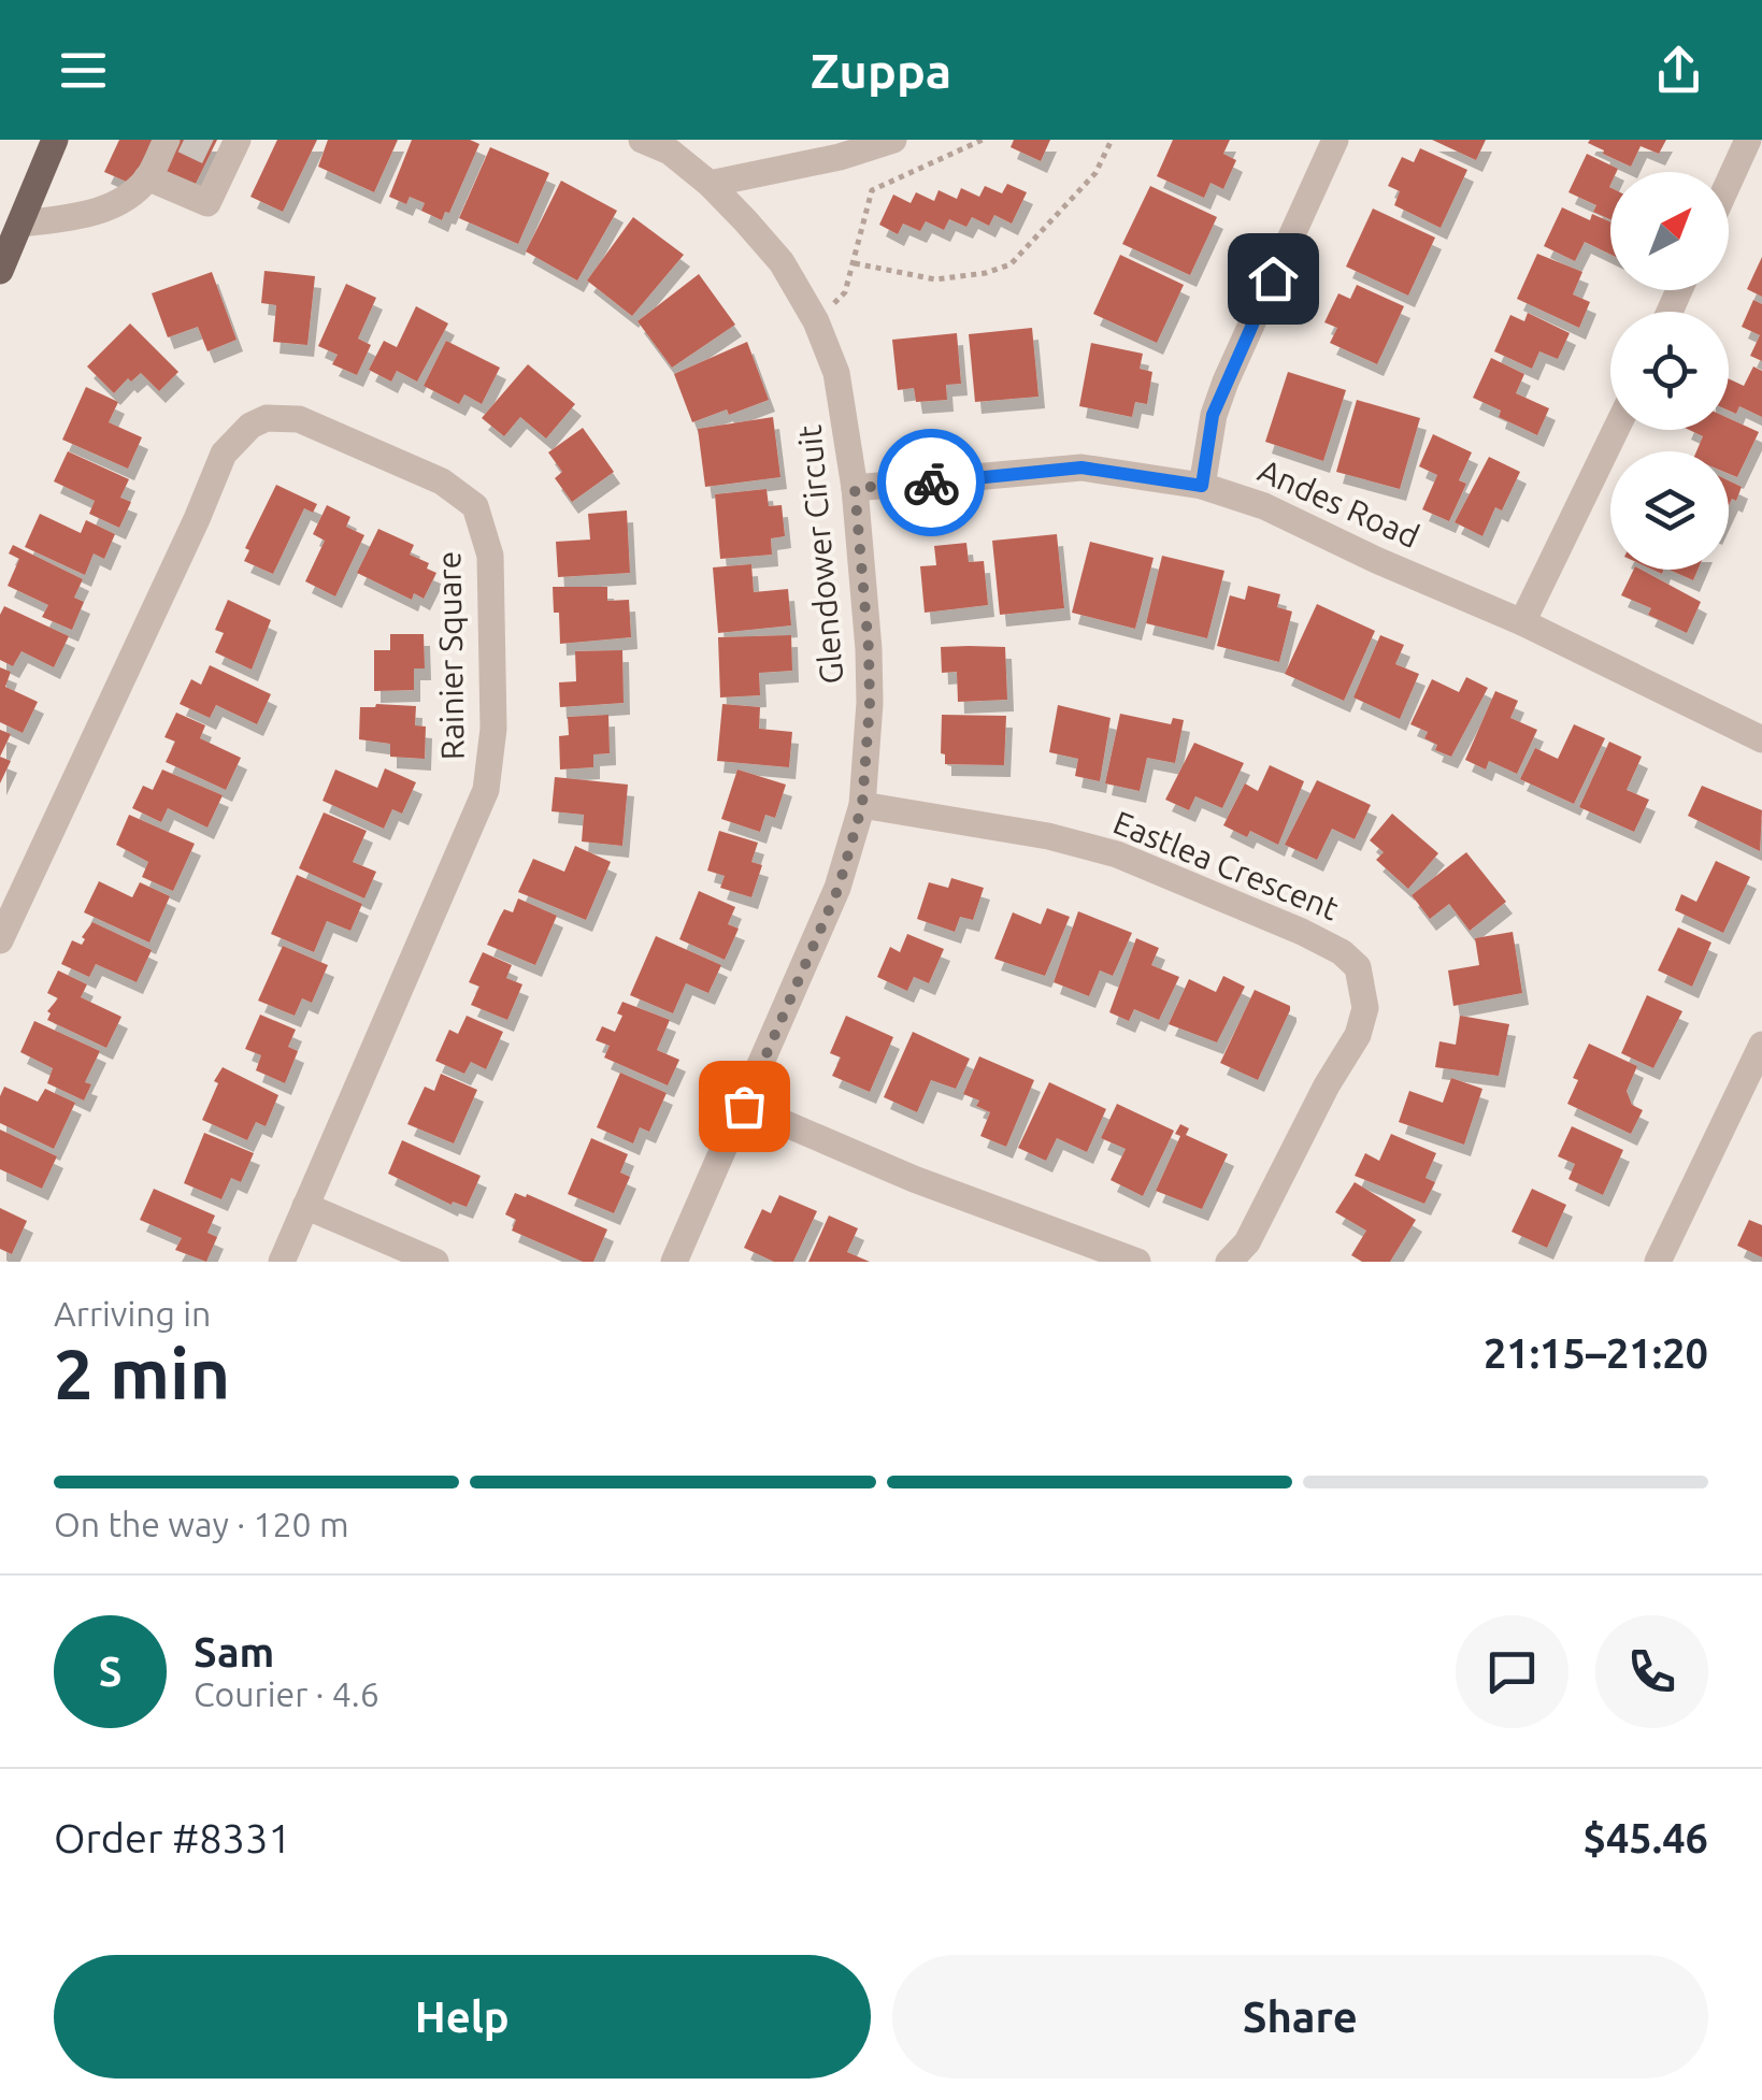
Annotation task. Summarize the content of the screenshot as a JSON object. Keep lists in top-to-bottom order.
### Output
{
  "streets": {
    "street": [
      "Andes Road",
      "Glendower Circuit",
      "Rainier Square",
      "Eastlea Crescent"
    ]
  },
  "crossings": [
    ["Andes Road", "Glendower Circuit"],
    ["Glendower Circuit", "Eastlea Crescent"]
  ],
  "north": "top right",
  "page": {
    "header": "Zuppa",
    "heading": ["2 min", "Arriving in", "21:15–21:20"],
    "panel": [
      "Sam",
      "Courier · 4.6",
      "Order #8331",
      "$45.46"
    ],
    "bar": "On the way · 120 m",
    "round": "S",
    "buttons": ["Help", "Share"]
  }
}
